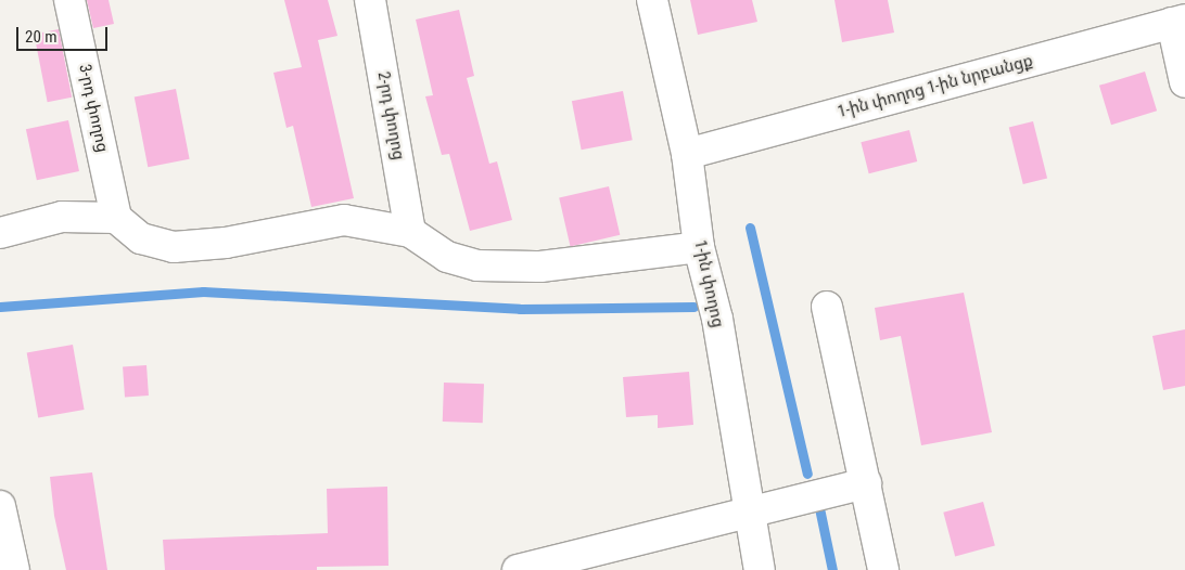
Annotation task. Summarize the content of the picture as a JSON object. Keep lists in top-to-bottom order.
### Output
{
  "streets": {
    "street": [
      "1-ին փողոց 1-ին նրբանցք",
      "3-րդ փողոց",
      "2-րդ փողոց",
      "1-ին փողոց"
    ]
  },
  "crossings": [
    ["1-ին փողոց 1-ին նրբանցք", "1-ին փողոց"]
  ],
  "scale_bar": "20 m"
}
